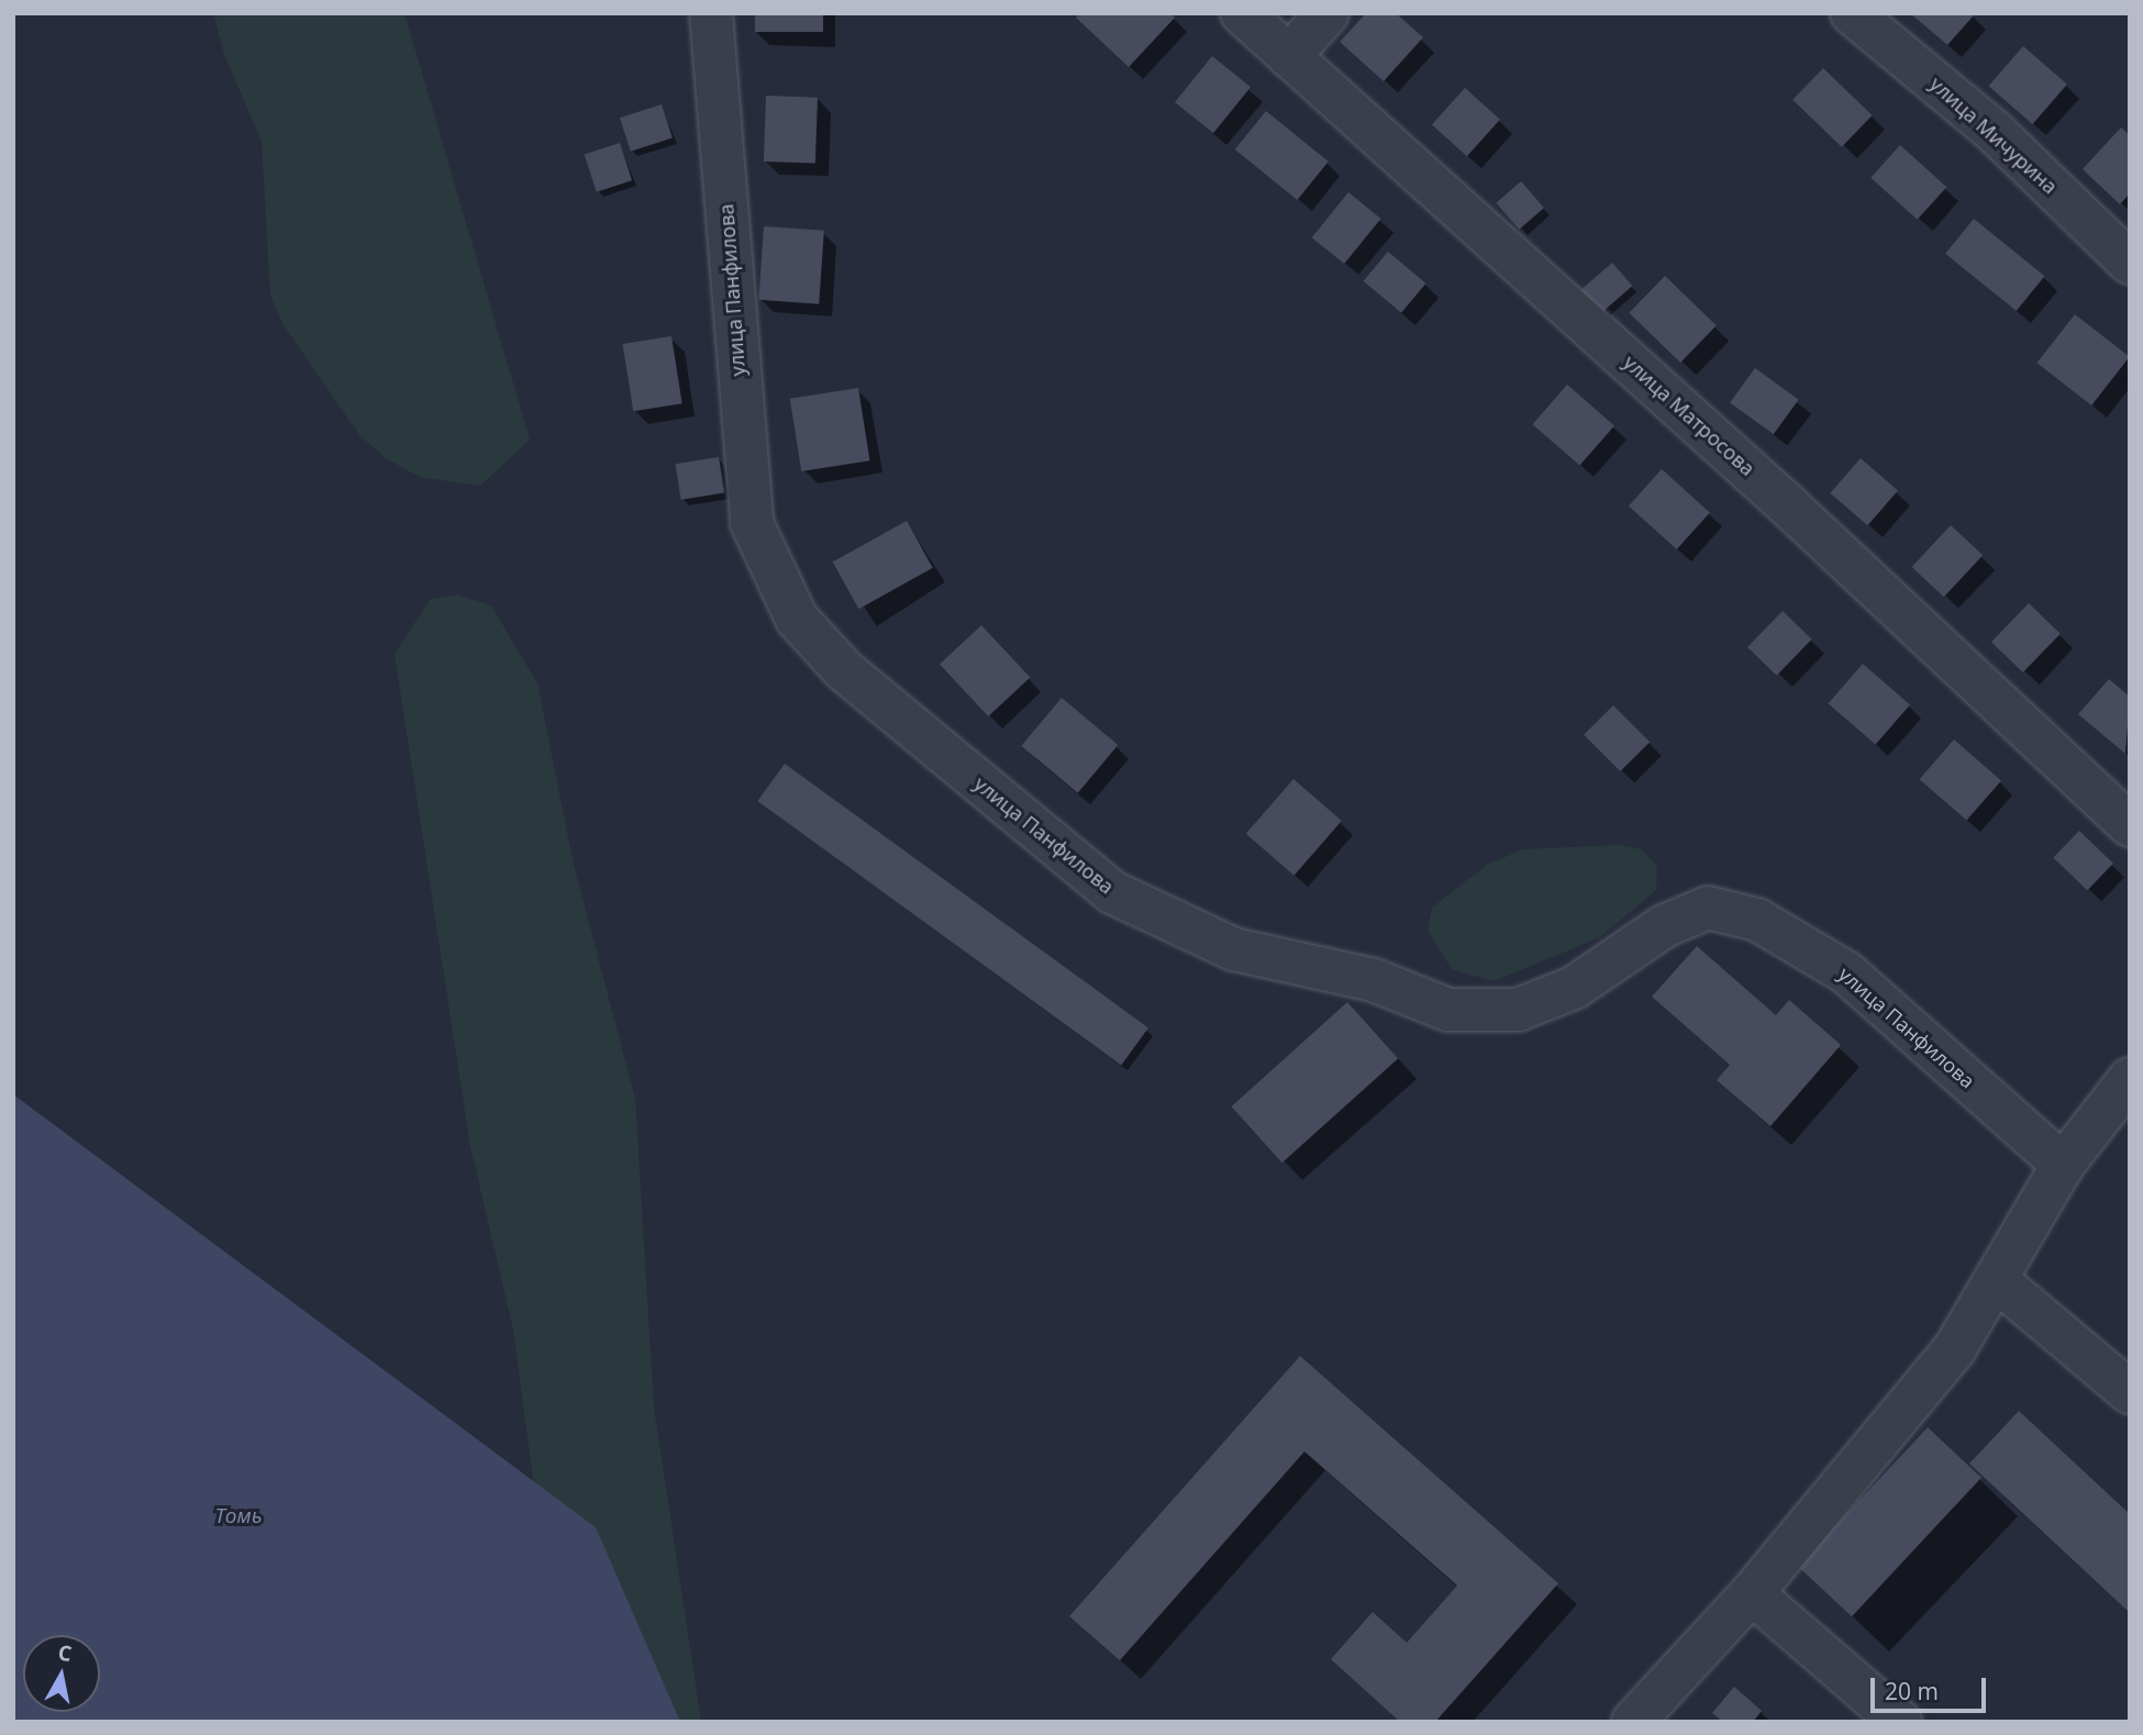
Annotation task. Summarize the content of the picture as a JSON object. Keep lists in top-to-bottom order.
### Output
{
  "streets": {
    "street": ["улица Мичурина", "улица Панфилова", "улица Матросова"]
  },
  "water": ["Томь"],
  "scale_bar": "20 m",
  "north": "top"
}
